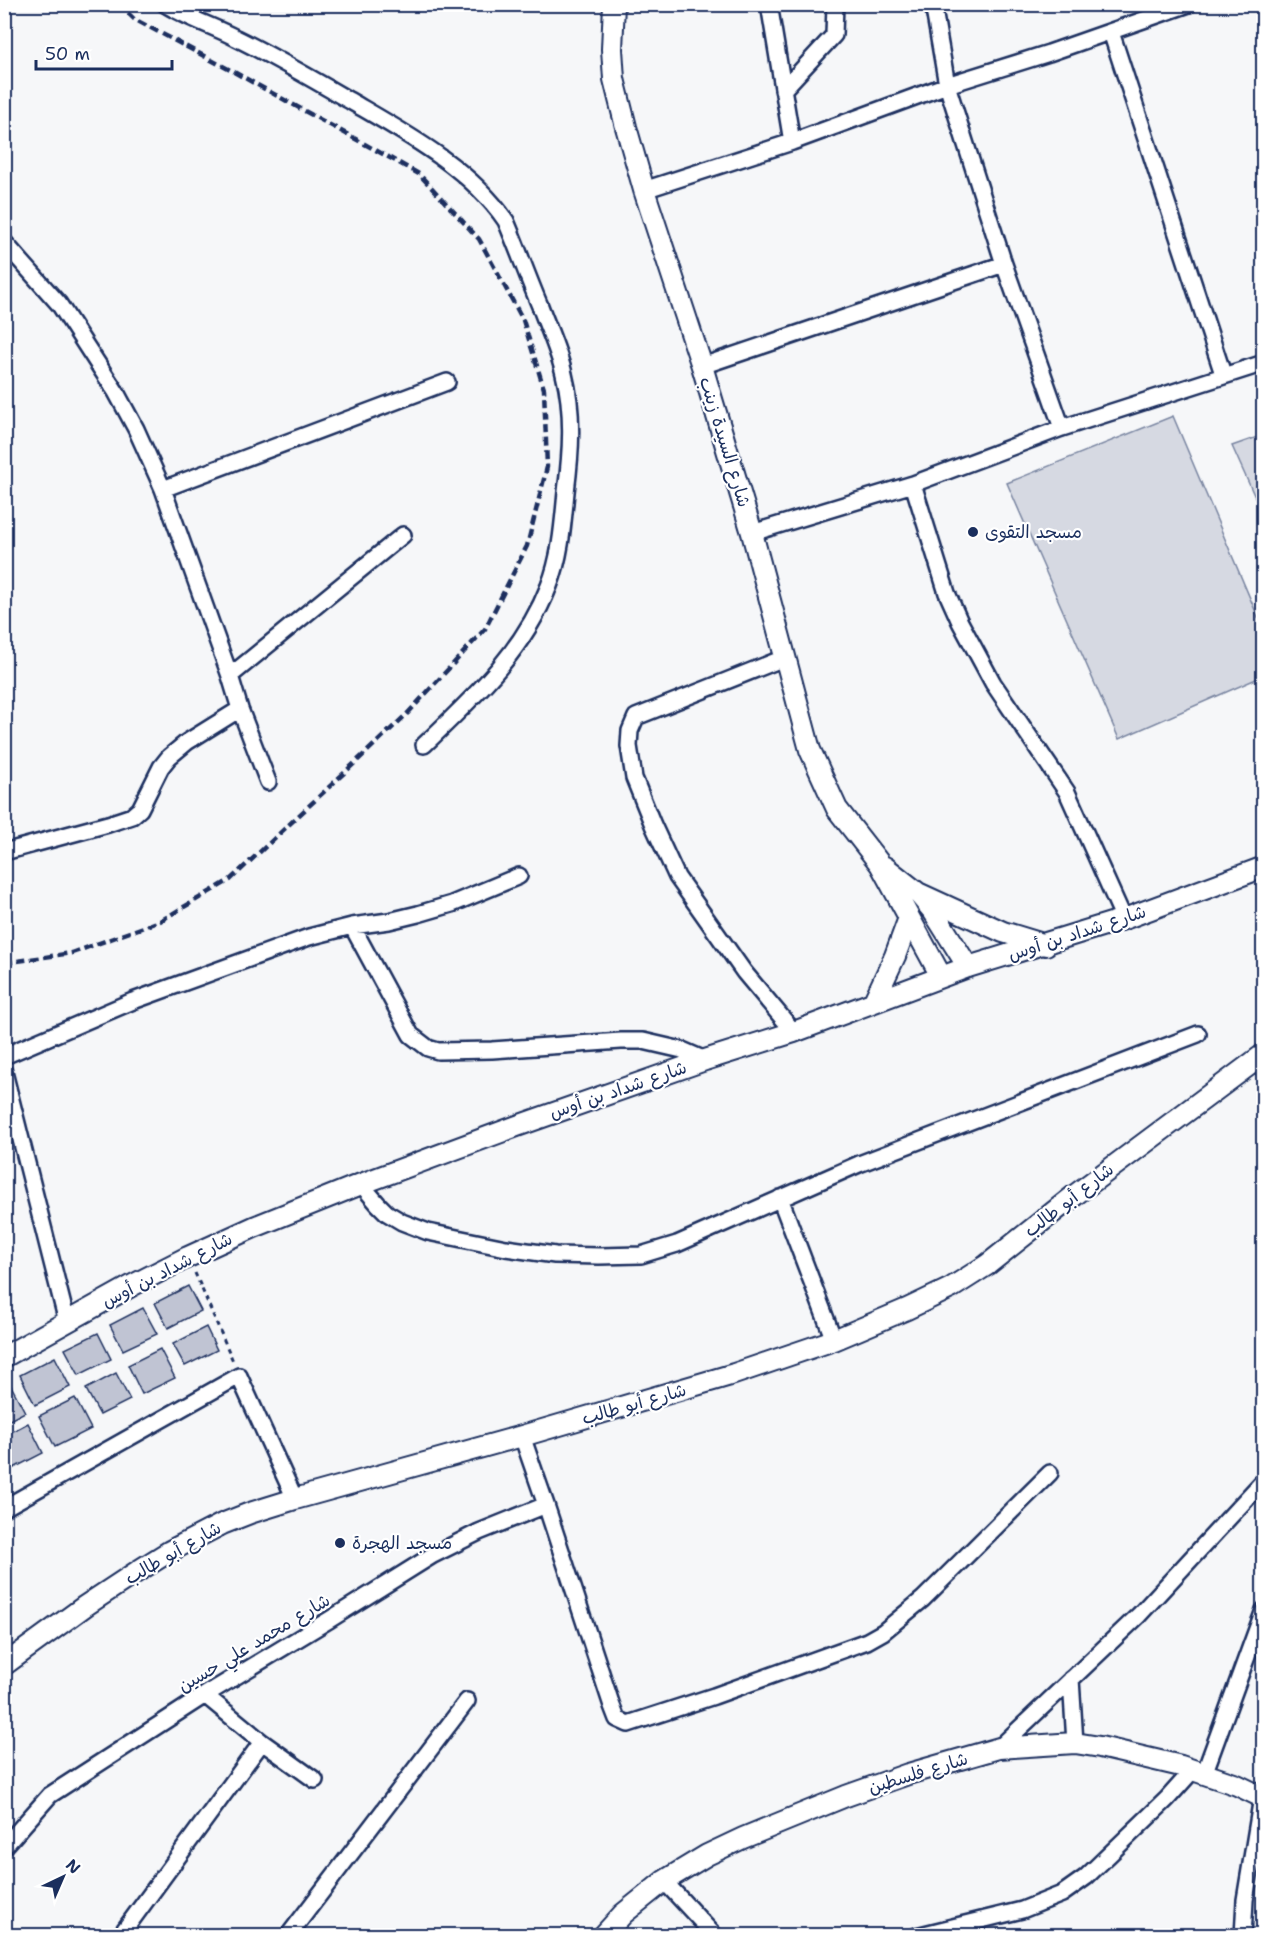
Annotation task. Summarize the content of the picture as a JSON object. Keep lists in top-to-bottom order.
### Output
{
  "streets": {
    "street": [
      "شارع السيدة زينب",
      "شارع شداد بن أوس",
      "شارع أبو طالب",
      "شارع محمد علي حسين",
      "شارع فلسطين"
    ]
  },
  "crossings": [
    ["شارع السيدة زينب", "شارع شداد بن أوس"]
  ],
  "places": ["مسجد التقوى", "مسجد الهجرة"],
  "scale_bar": "50 m",
  "north": "top right"
}
